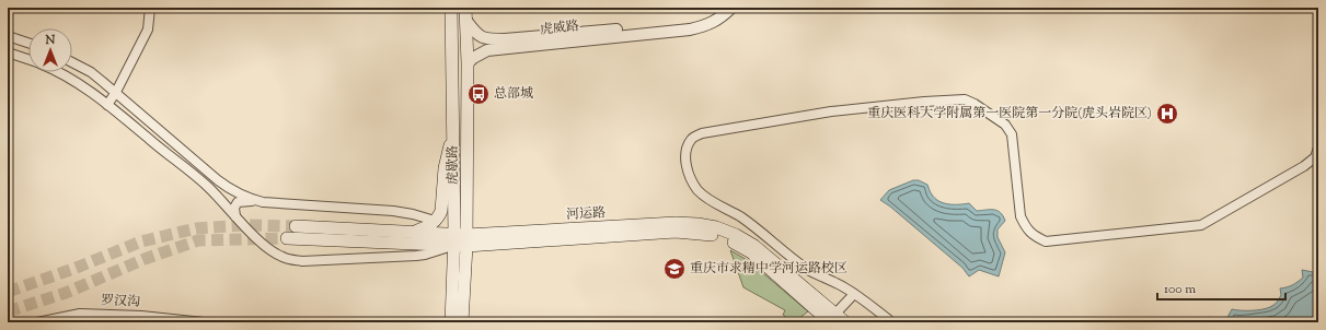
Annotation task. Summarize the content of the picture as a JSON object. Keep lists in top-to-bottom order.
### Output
{
  "streets": {
    "main road": ["虎歇路", "河运路"],
    "street": ["虎威路", "罗汉沟"]
  },
  "crossings": [
    ["虎威路", "虎歇路"],
    ["虎歇路", "河运路"]
  ],
  "places": {
    "bus stop": ["总部城"],
    "hospital": ["重庆医科大学附属第一医院第一分院(虎头岩院区)"],
    "school or university": ["重庆市求精中学河运路校区"]
  },
  "scale_bar": "100 m",
  "north": "top"
}
